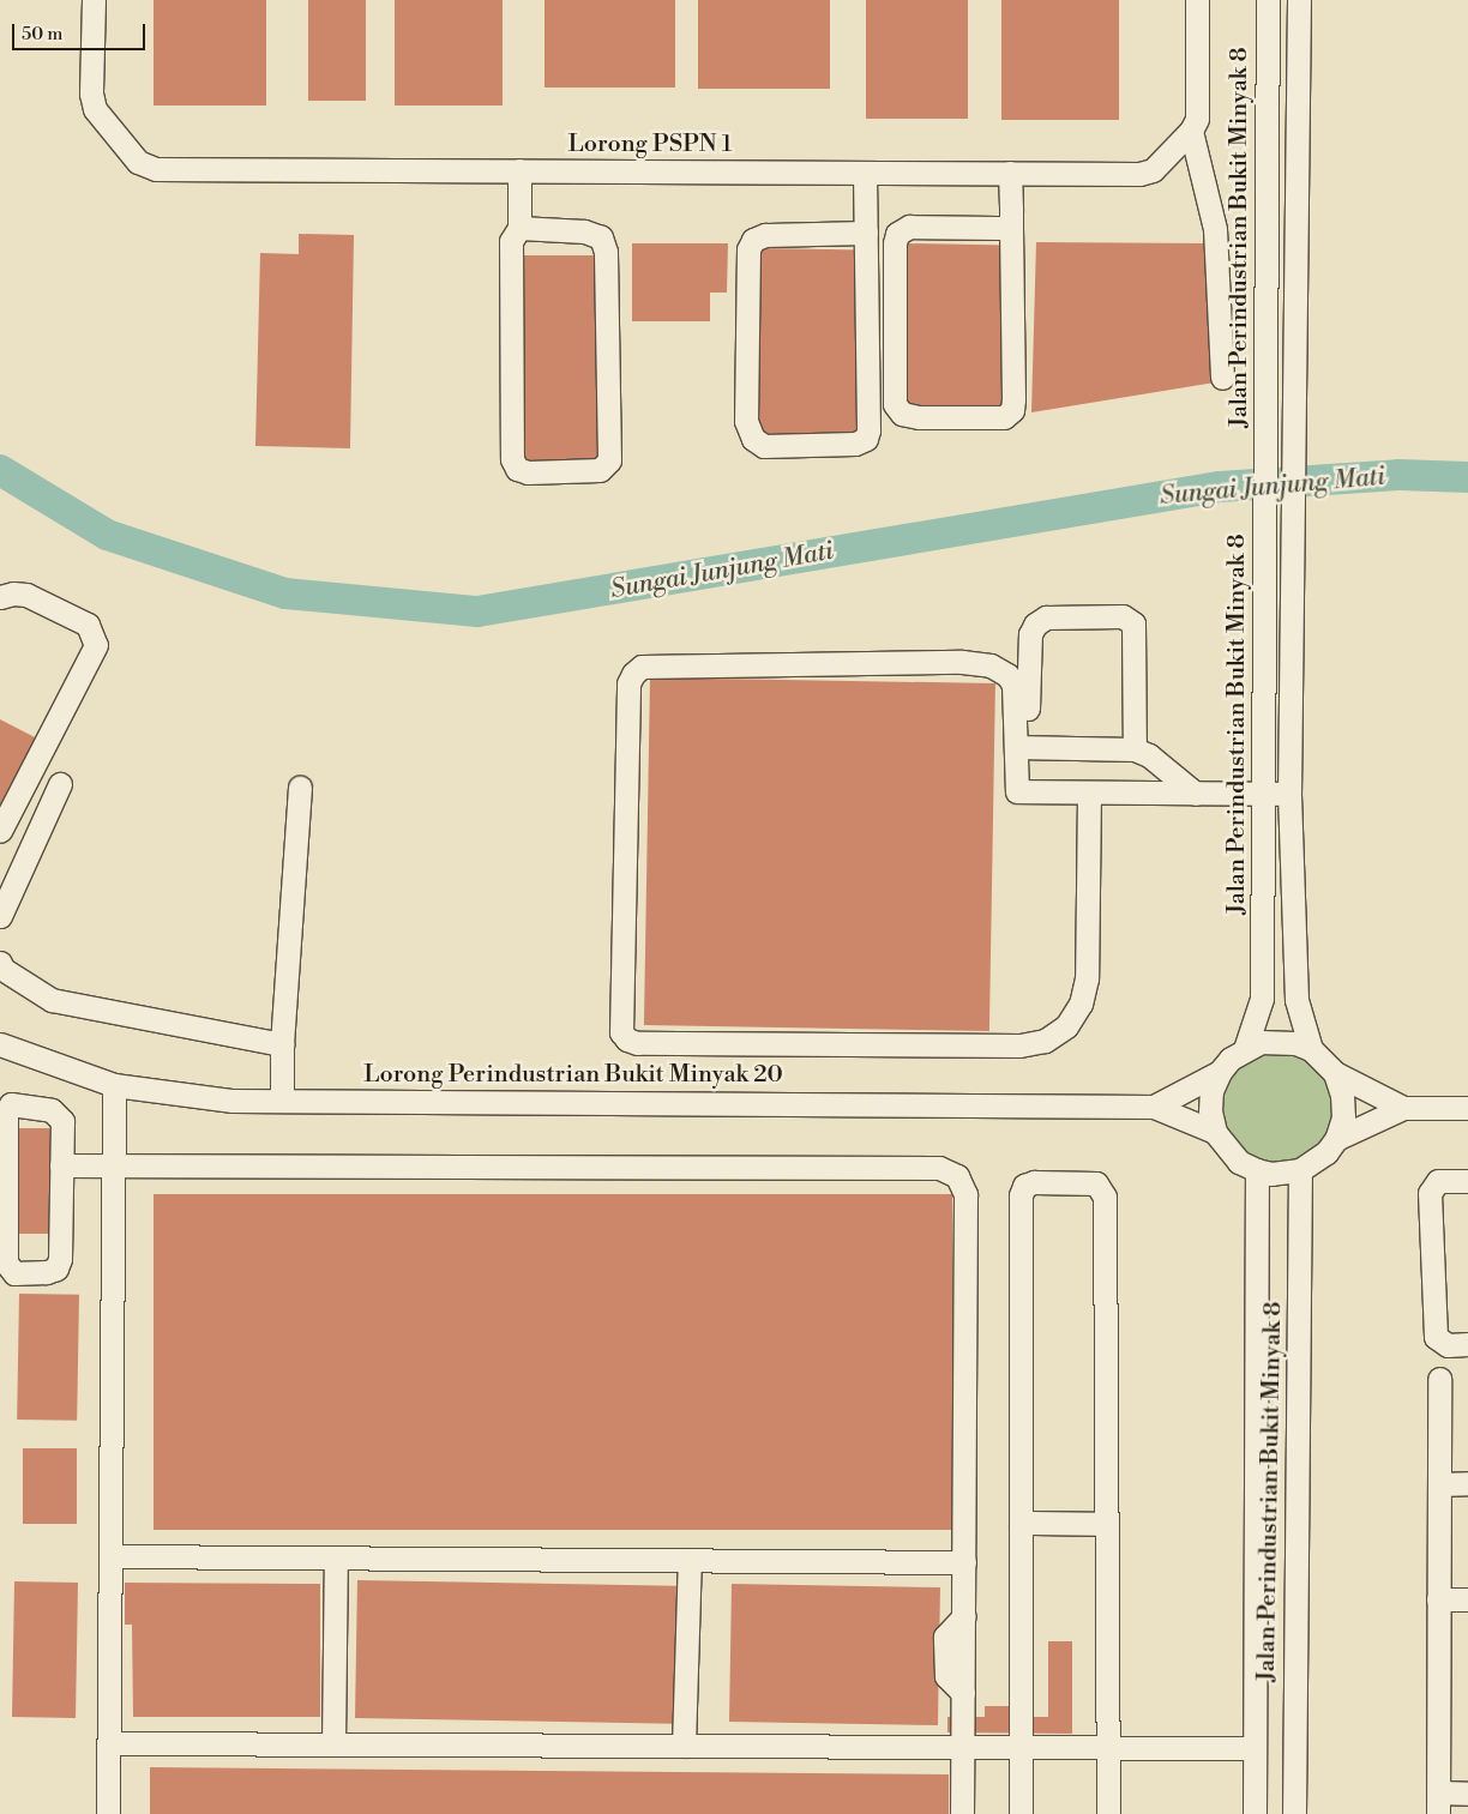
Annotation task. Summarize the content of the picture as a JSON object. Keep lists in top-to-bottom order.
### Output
{
  "streets": {
    "street": ["Lorong PSPN 1", "Jalan Perindustrian Bukit Minyak 8", "Lorong Perindustrian Bukit Minyak 20"]
  },
  "water": ["Sungai Junjung Mati"],
  "scale_bar": "50 m"
}
